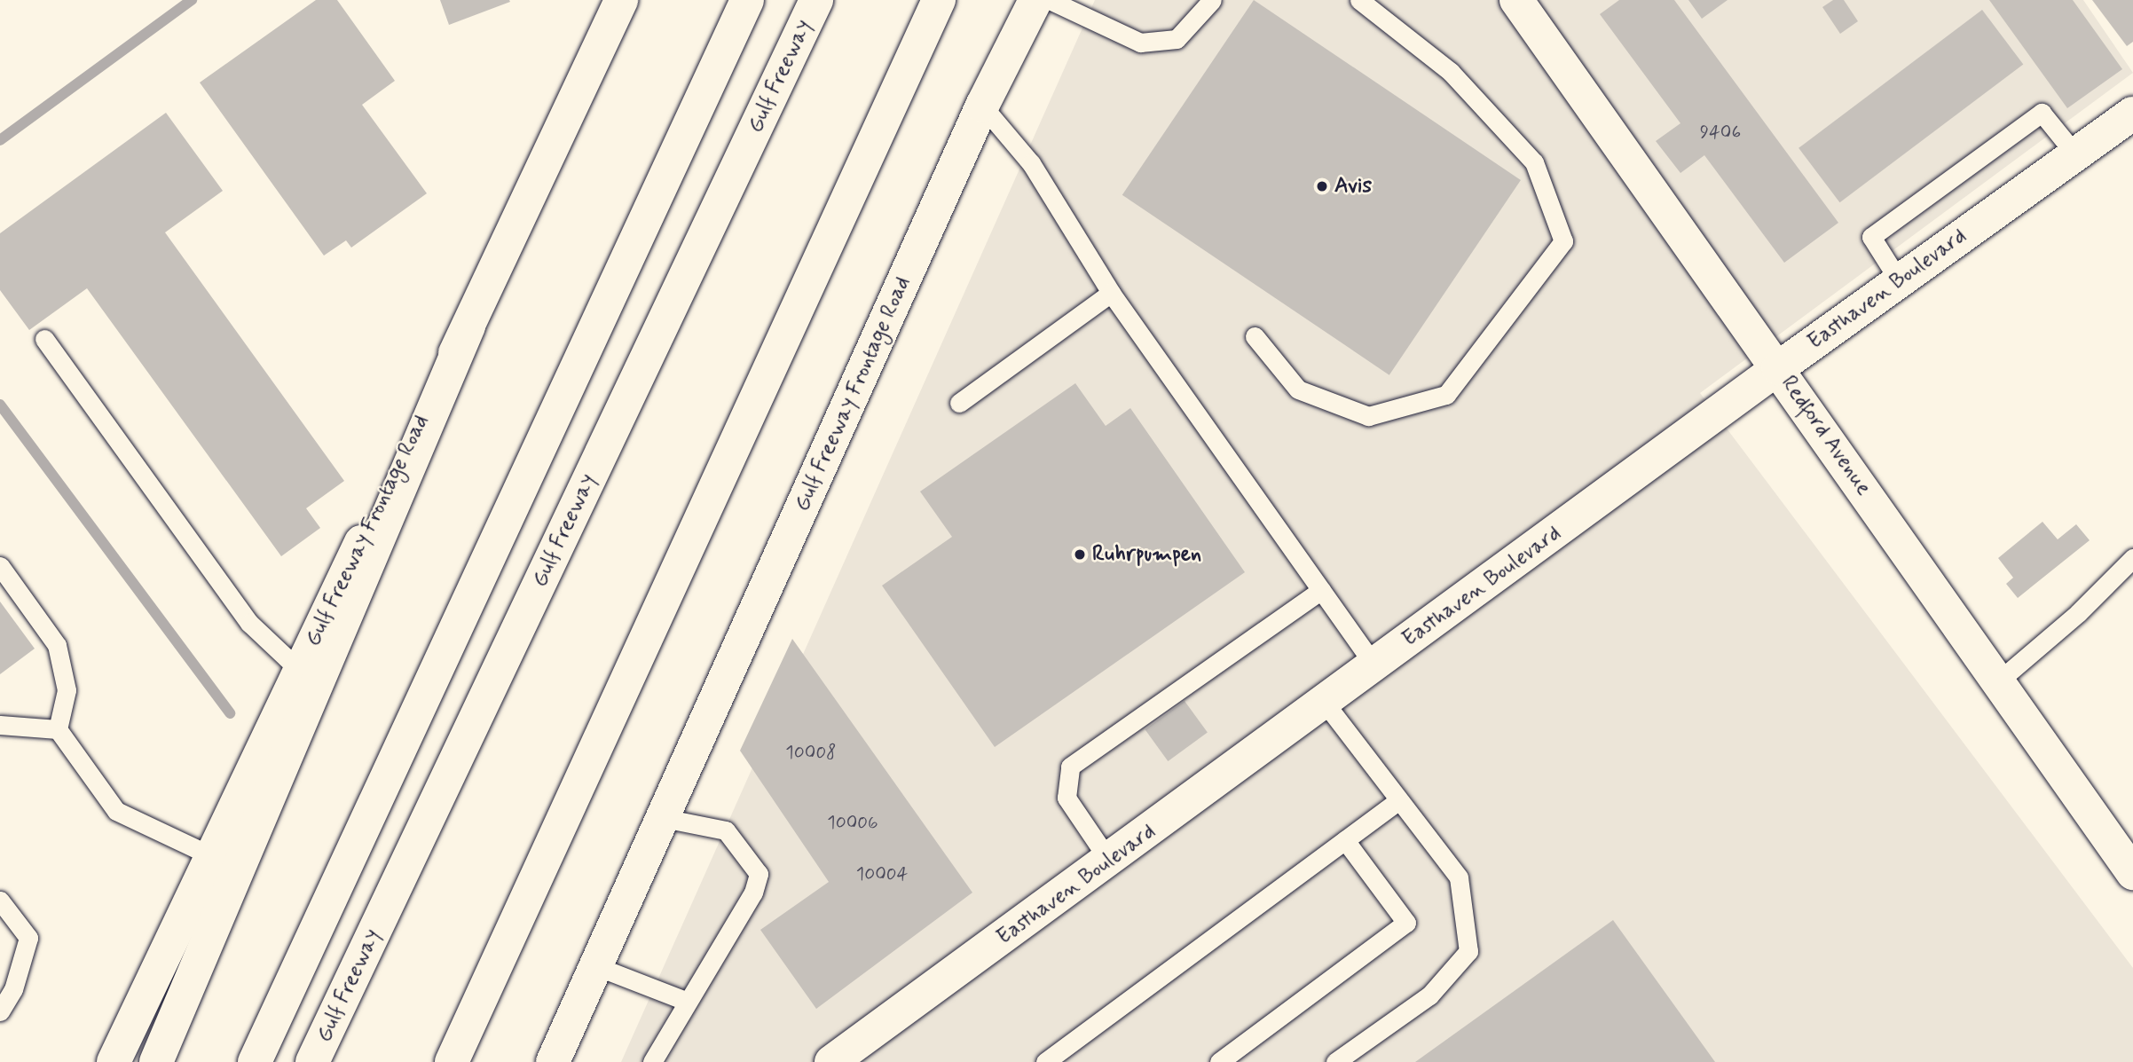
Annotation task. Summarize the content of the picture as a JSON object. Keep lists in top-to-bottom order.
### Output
{
  "streets": {
    "main road": [
      "Gulf Freeway",
      "Easthaven Boulevard",
      "Gulf Freeway Frontage Road",
      "Redford Avenue"
    ]
  },
  "crossings": [
    ["Easthaven Boulevard", "Redford Avenue"]
  ],
  "places": ["Avis", "Ruhrpumpen"],
  "house_numbers": [
    "9406",
    "10008",
    "10006",
    "10004"
  ]
}
